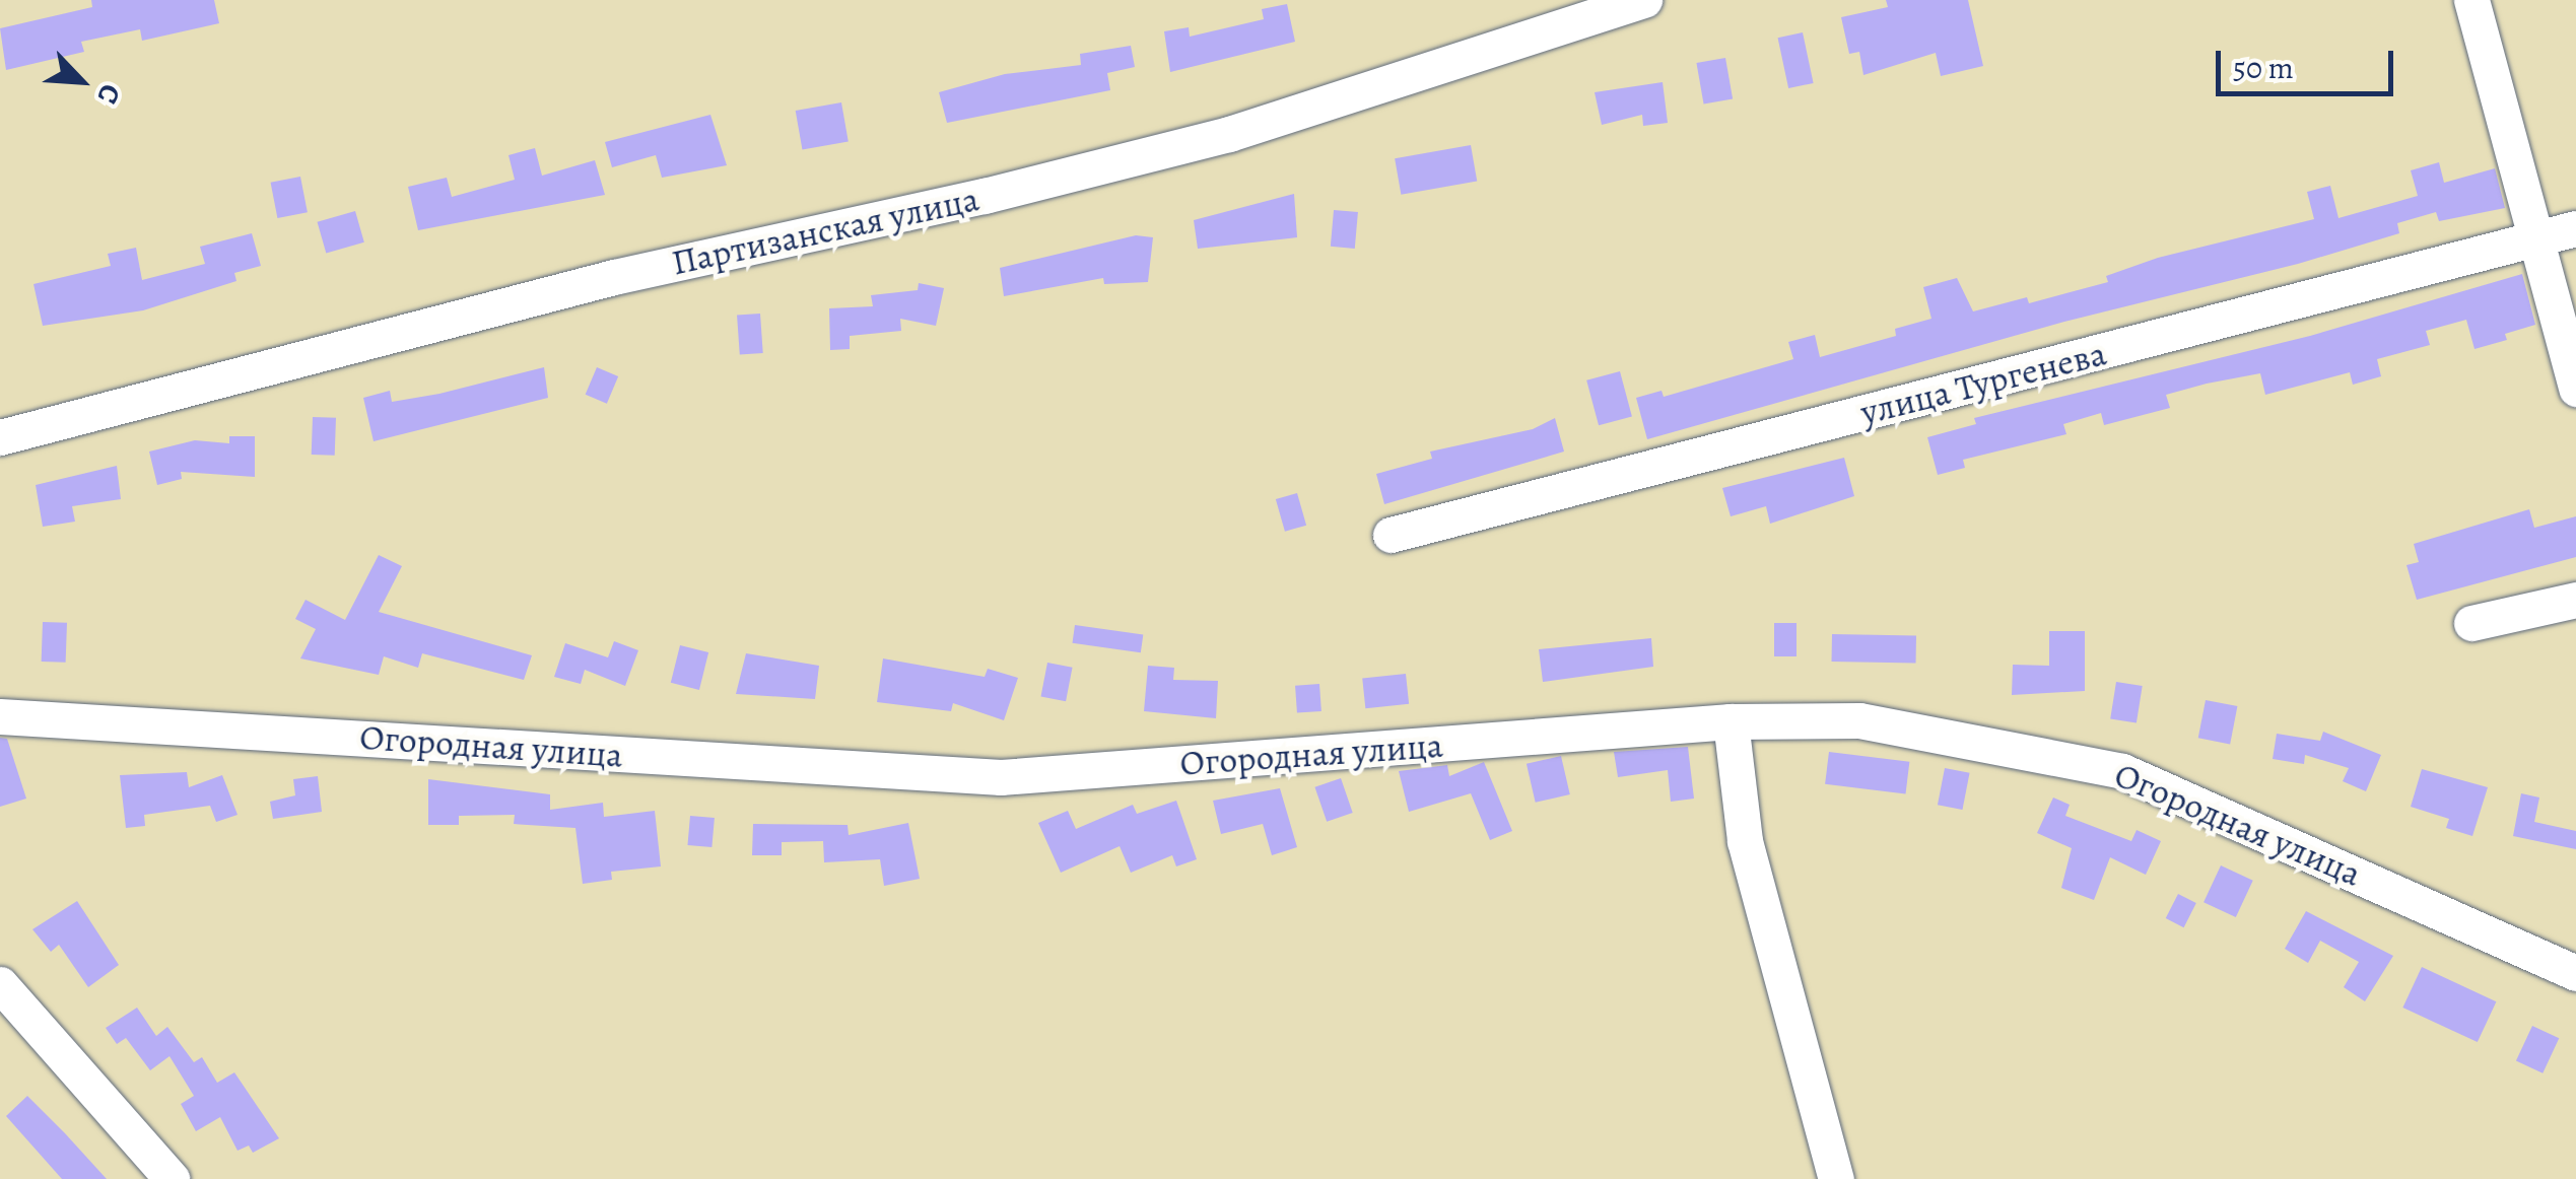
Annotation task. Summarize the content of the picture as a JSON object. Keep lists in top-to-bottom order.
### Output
{
  "streets": {
    "street": ["Партизанская улица", "улица Тургенева", "Огородная улица"]
  },
  "scale_bar": "50 m",
  "north": "bottom right"
}
